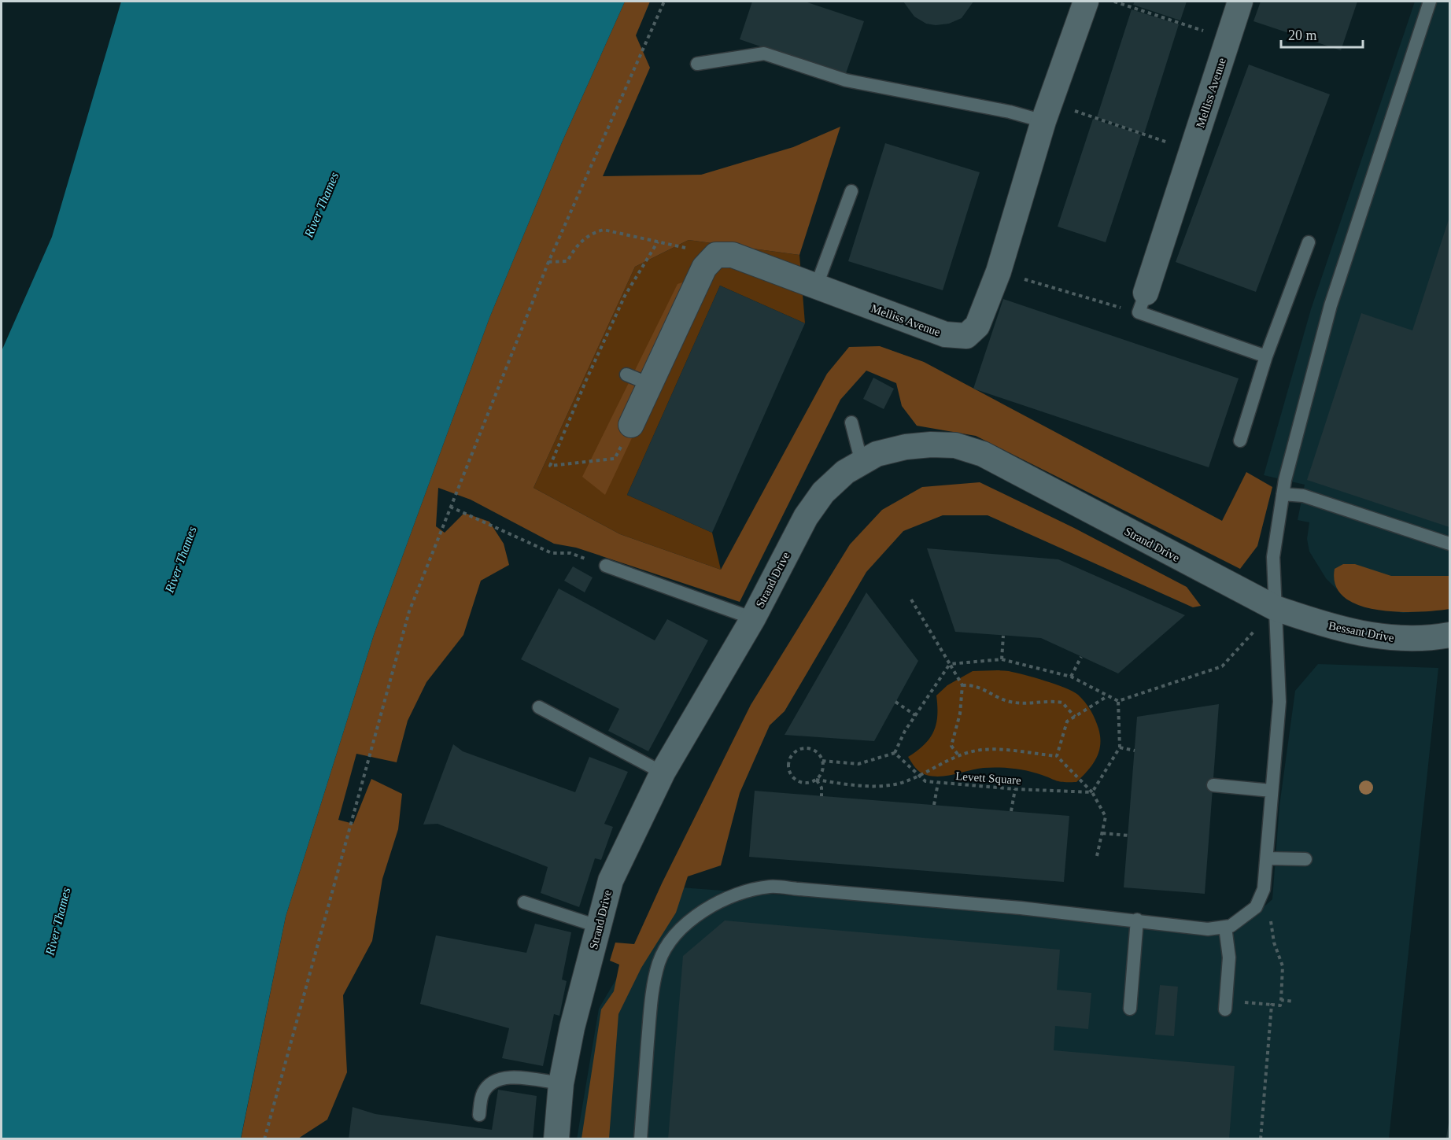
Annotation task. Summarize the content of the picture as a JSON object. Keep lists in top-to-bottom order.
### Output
{
  "streets": {
    "street": ["Melliss Avenue", "Strand Drive", "Bessant Drive"],
    "path": ["Levett Square"]
  },
  "crossings": [
    ["Strand Drive", "Bessant Drive"]
  ],
  "water": ["River Thames"],
  "scale_bar": "20 m"
}
